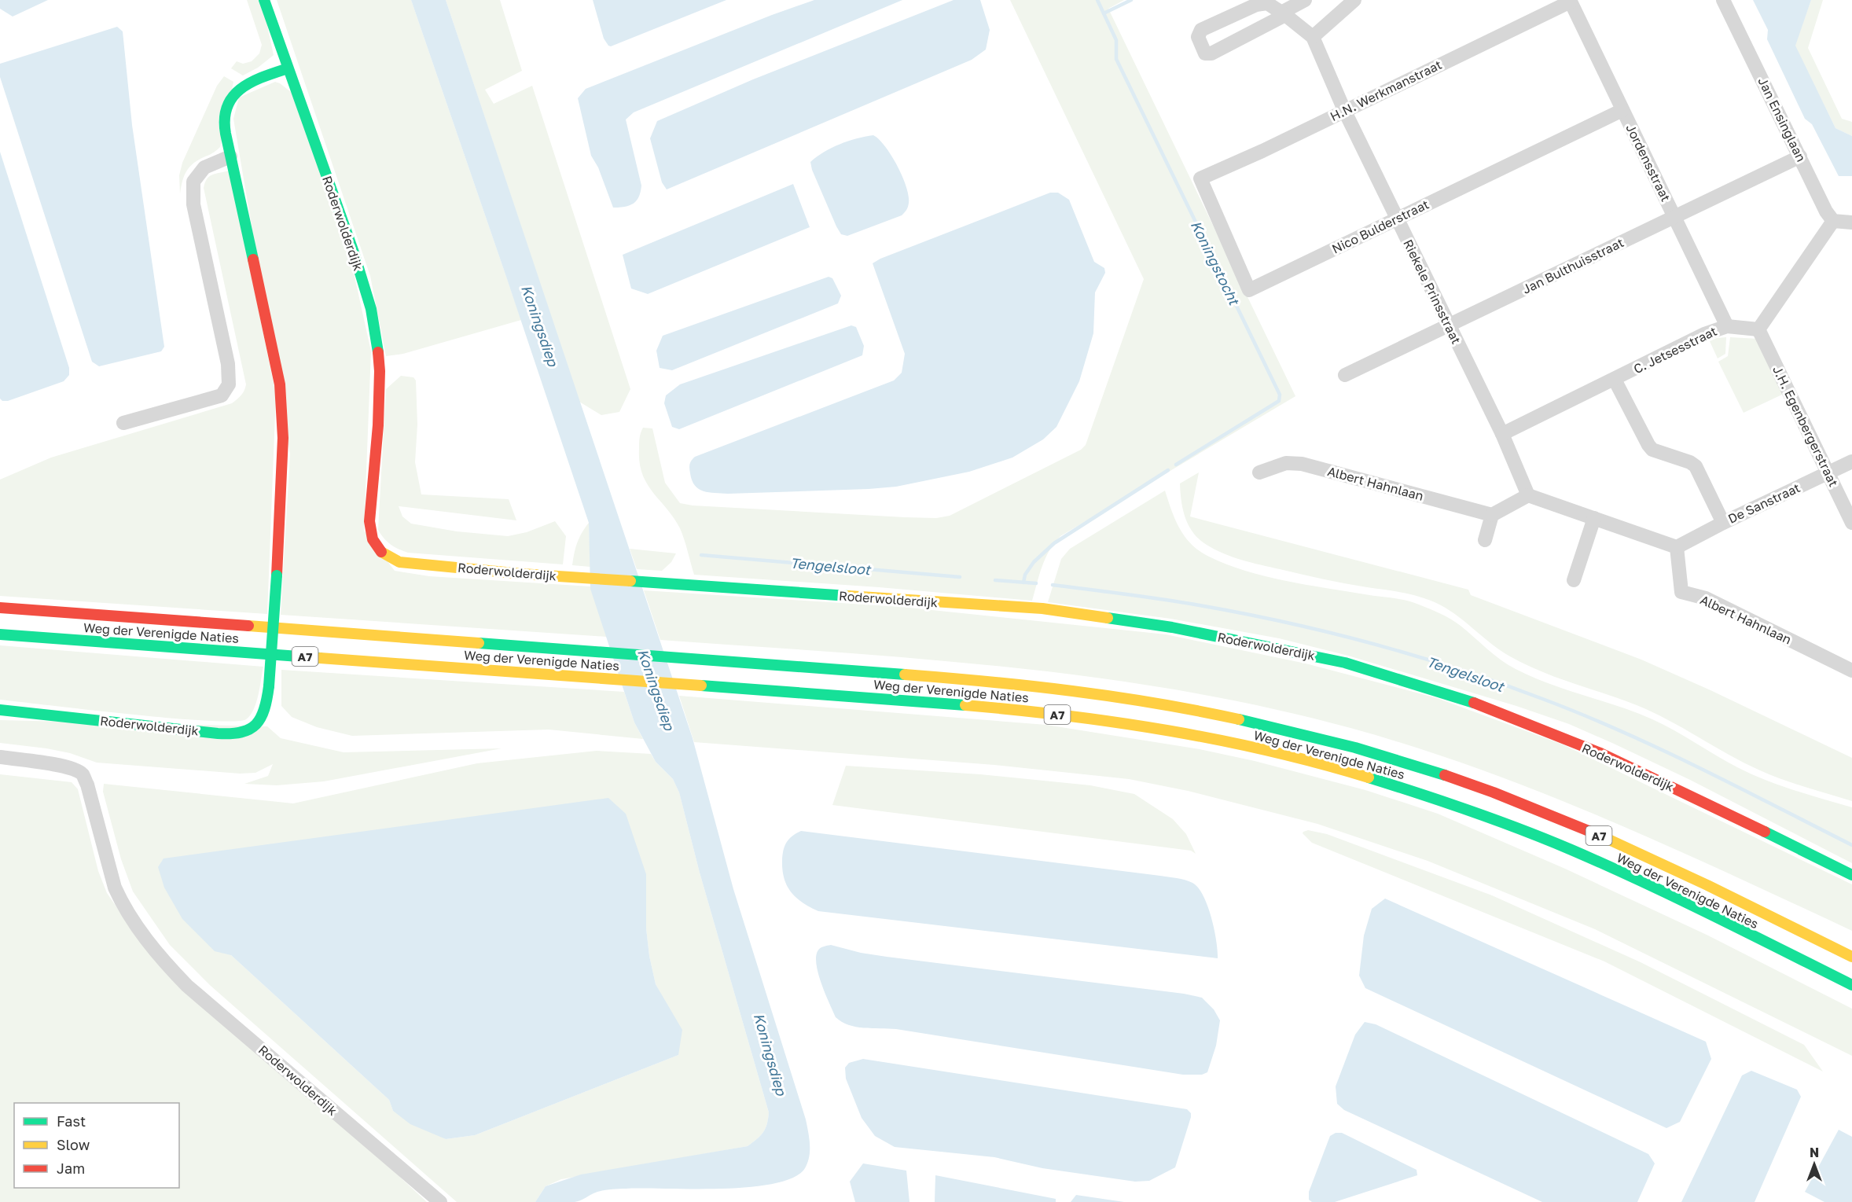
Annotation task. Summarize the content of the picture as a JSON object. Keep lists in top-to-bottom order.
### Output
{
  "streets": {
    "main road": ["Roderwolderdijk", "Weg der Verenigde Naties", "A7"],
    "street": [
      "H.N. Werkmanstraat",
      "Jan Ensinglaan",
      "Jordensstraat",
      "Nico Bulderstraat",
      "Jan Bulthuisstraat",
      "Riekele Prinsstraat",
      "C. Jetsesstraat",
      "J.H. Egenbergerstraat",
      "Albert Hahnlaan",
      "De Sanstraat"
    ]
  },
  "crossings": [
    ["H.N. Werkmanstraat", "Jordensstraat"],
    ["H.N. Werkmanstraat", "Nico Bulderstraat"],
    ["H.N. Werkmanstraat", "Riekele Prinsstraat"],
    ["Jan Ensinglaan", "Jan Bulthuisstraat"],
    ["Jordensstraat", "Nico Bulderstraat"],
    ["Jordensstraat", "Jan Bulthuisstraat"],
    ["Jordensstraat", "C. Jetsesstraat"],
    ["Nico Bulderstraat", "Riekele Prinsstraat"],
    ["Jan Bulthuisstraat", "Riekele Prinsstraat"],
    ["Riekele Prinsstraat", "C. Jetsesstraat"],
    ["C. Jetsesstraat", "J.H. Egenbergerstraat"],
    ["J.H. Egenbergerstraat", "De Sanstraat"],
    ["Albert Hahnlaan", "De Sanstraat"],
    ["Weg der Verenigde Naties", "A7"]
  ],
  "water": ["Koningstocht", "Koningsdiep", "Tengelsloot"],
  "legend": ["Fast", "Slow", "Jam"],
  "north": "top"
}
